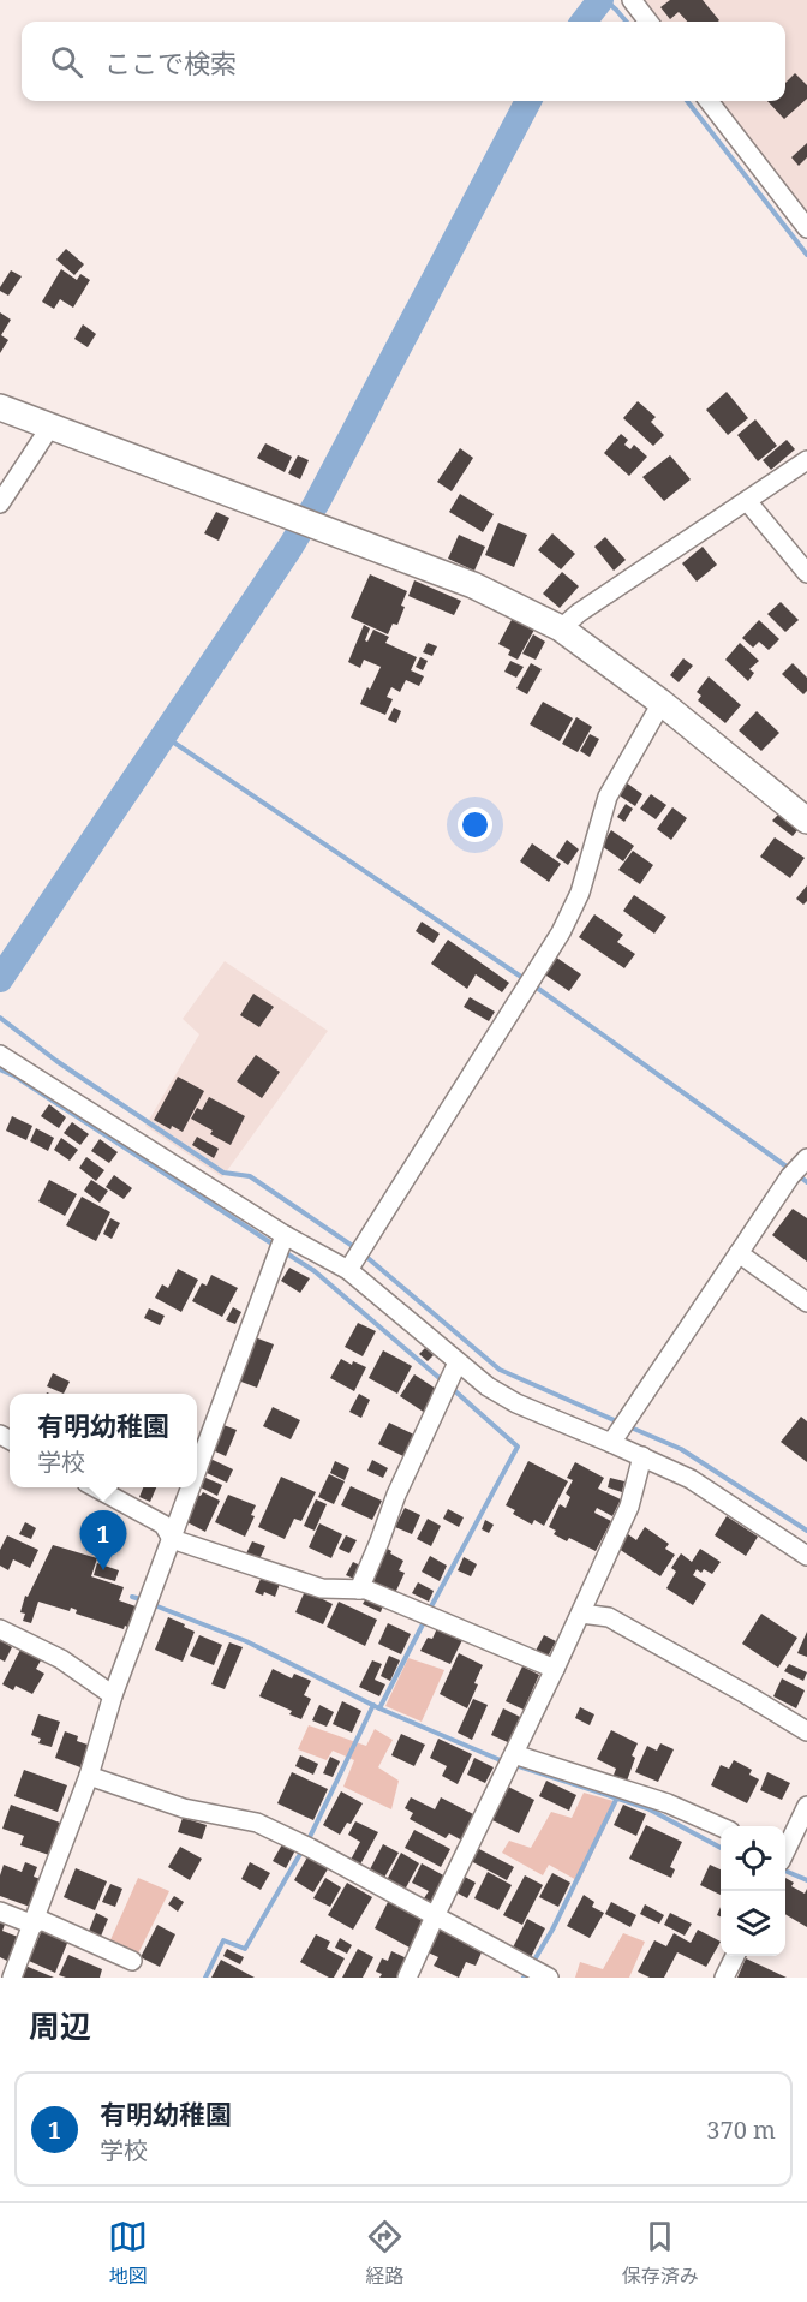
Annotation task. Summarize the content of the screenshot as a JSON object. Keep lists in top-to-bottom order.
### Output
{
  "page": {
    "search": "ここで検索",
    "popup": ["有明幼稚園", "学校"],
    "pins": "1",
    "heading": "周辺",
    "list": [
      {
        "mark": "1",
        "name": "有明幼稚園",
        "note": "学校",
        "value": "370 m"
      }
    ],
    "nav": ["地図", "経路", "保存済み"]
  }
}
